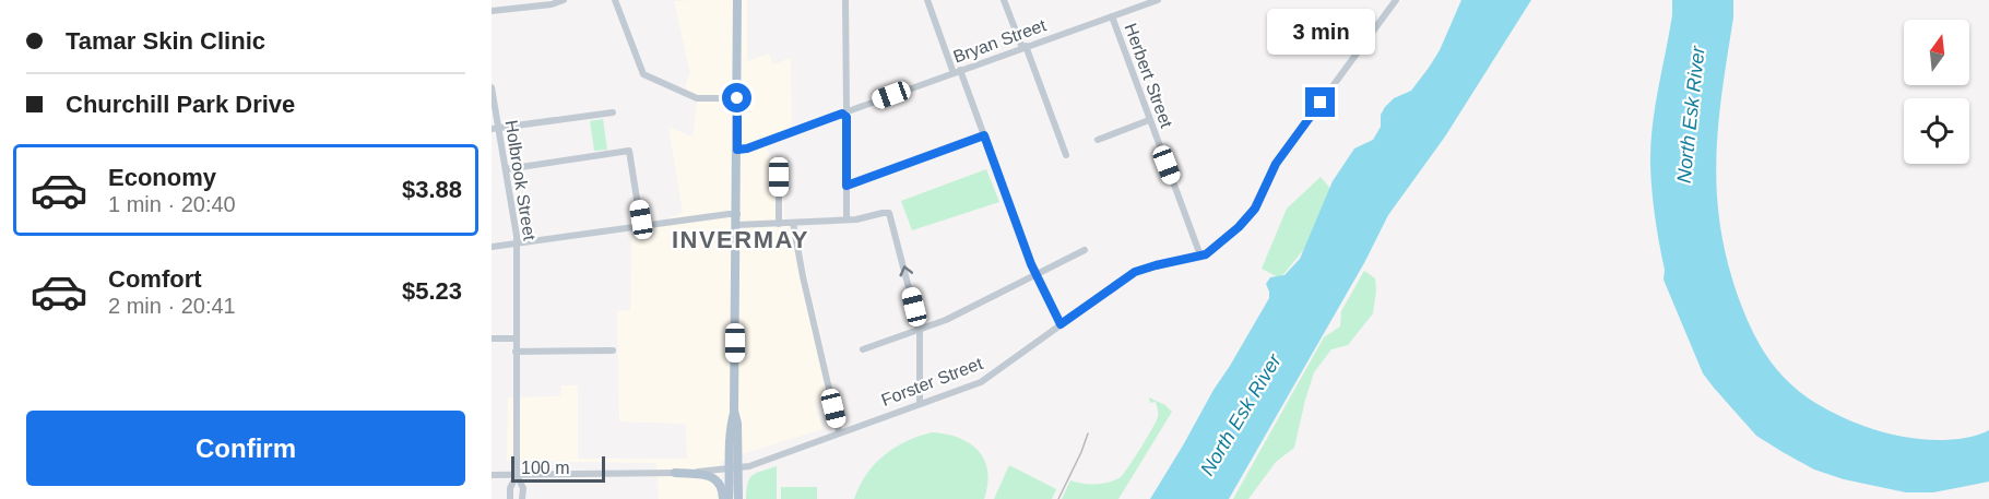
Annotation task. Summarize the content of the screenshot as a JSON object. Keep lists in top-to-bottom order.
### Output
{
  "streets": {
    "street": [
      "Bryan Street",
      "Herbert Street",
      "Holbrook Street",
      "Forster Street"
    ]
  },
  "crossings": [
    ["Bryan Street", "Herbert Street"],
    ["Herbert Street", "Forster Street"],
    ["Holbrook Street", "Forster Street"]
  ],
  "districts": ["INVERMAY"],
  "water": ["North Esk River"],
  "scale_bar": "100 m",
  "north": "top",
  "page": {
    "banner": ["Tamar Skin Clinic", "Churchill Park Drive"],
    "bubble": "3 min",
    "list": [
      {
        "name": "Economy",
        "note": "1 min · 20:40",
        "value": "$3.88"
      },
      {
        "name": "Comfort",
        "note": "2 min · 20:41",
        "value": "$5.23"
      }
    ],
    "buttons": "Confirm",
    "scale": "100 m"
  }
}
